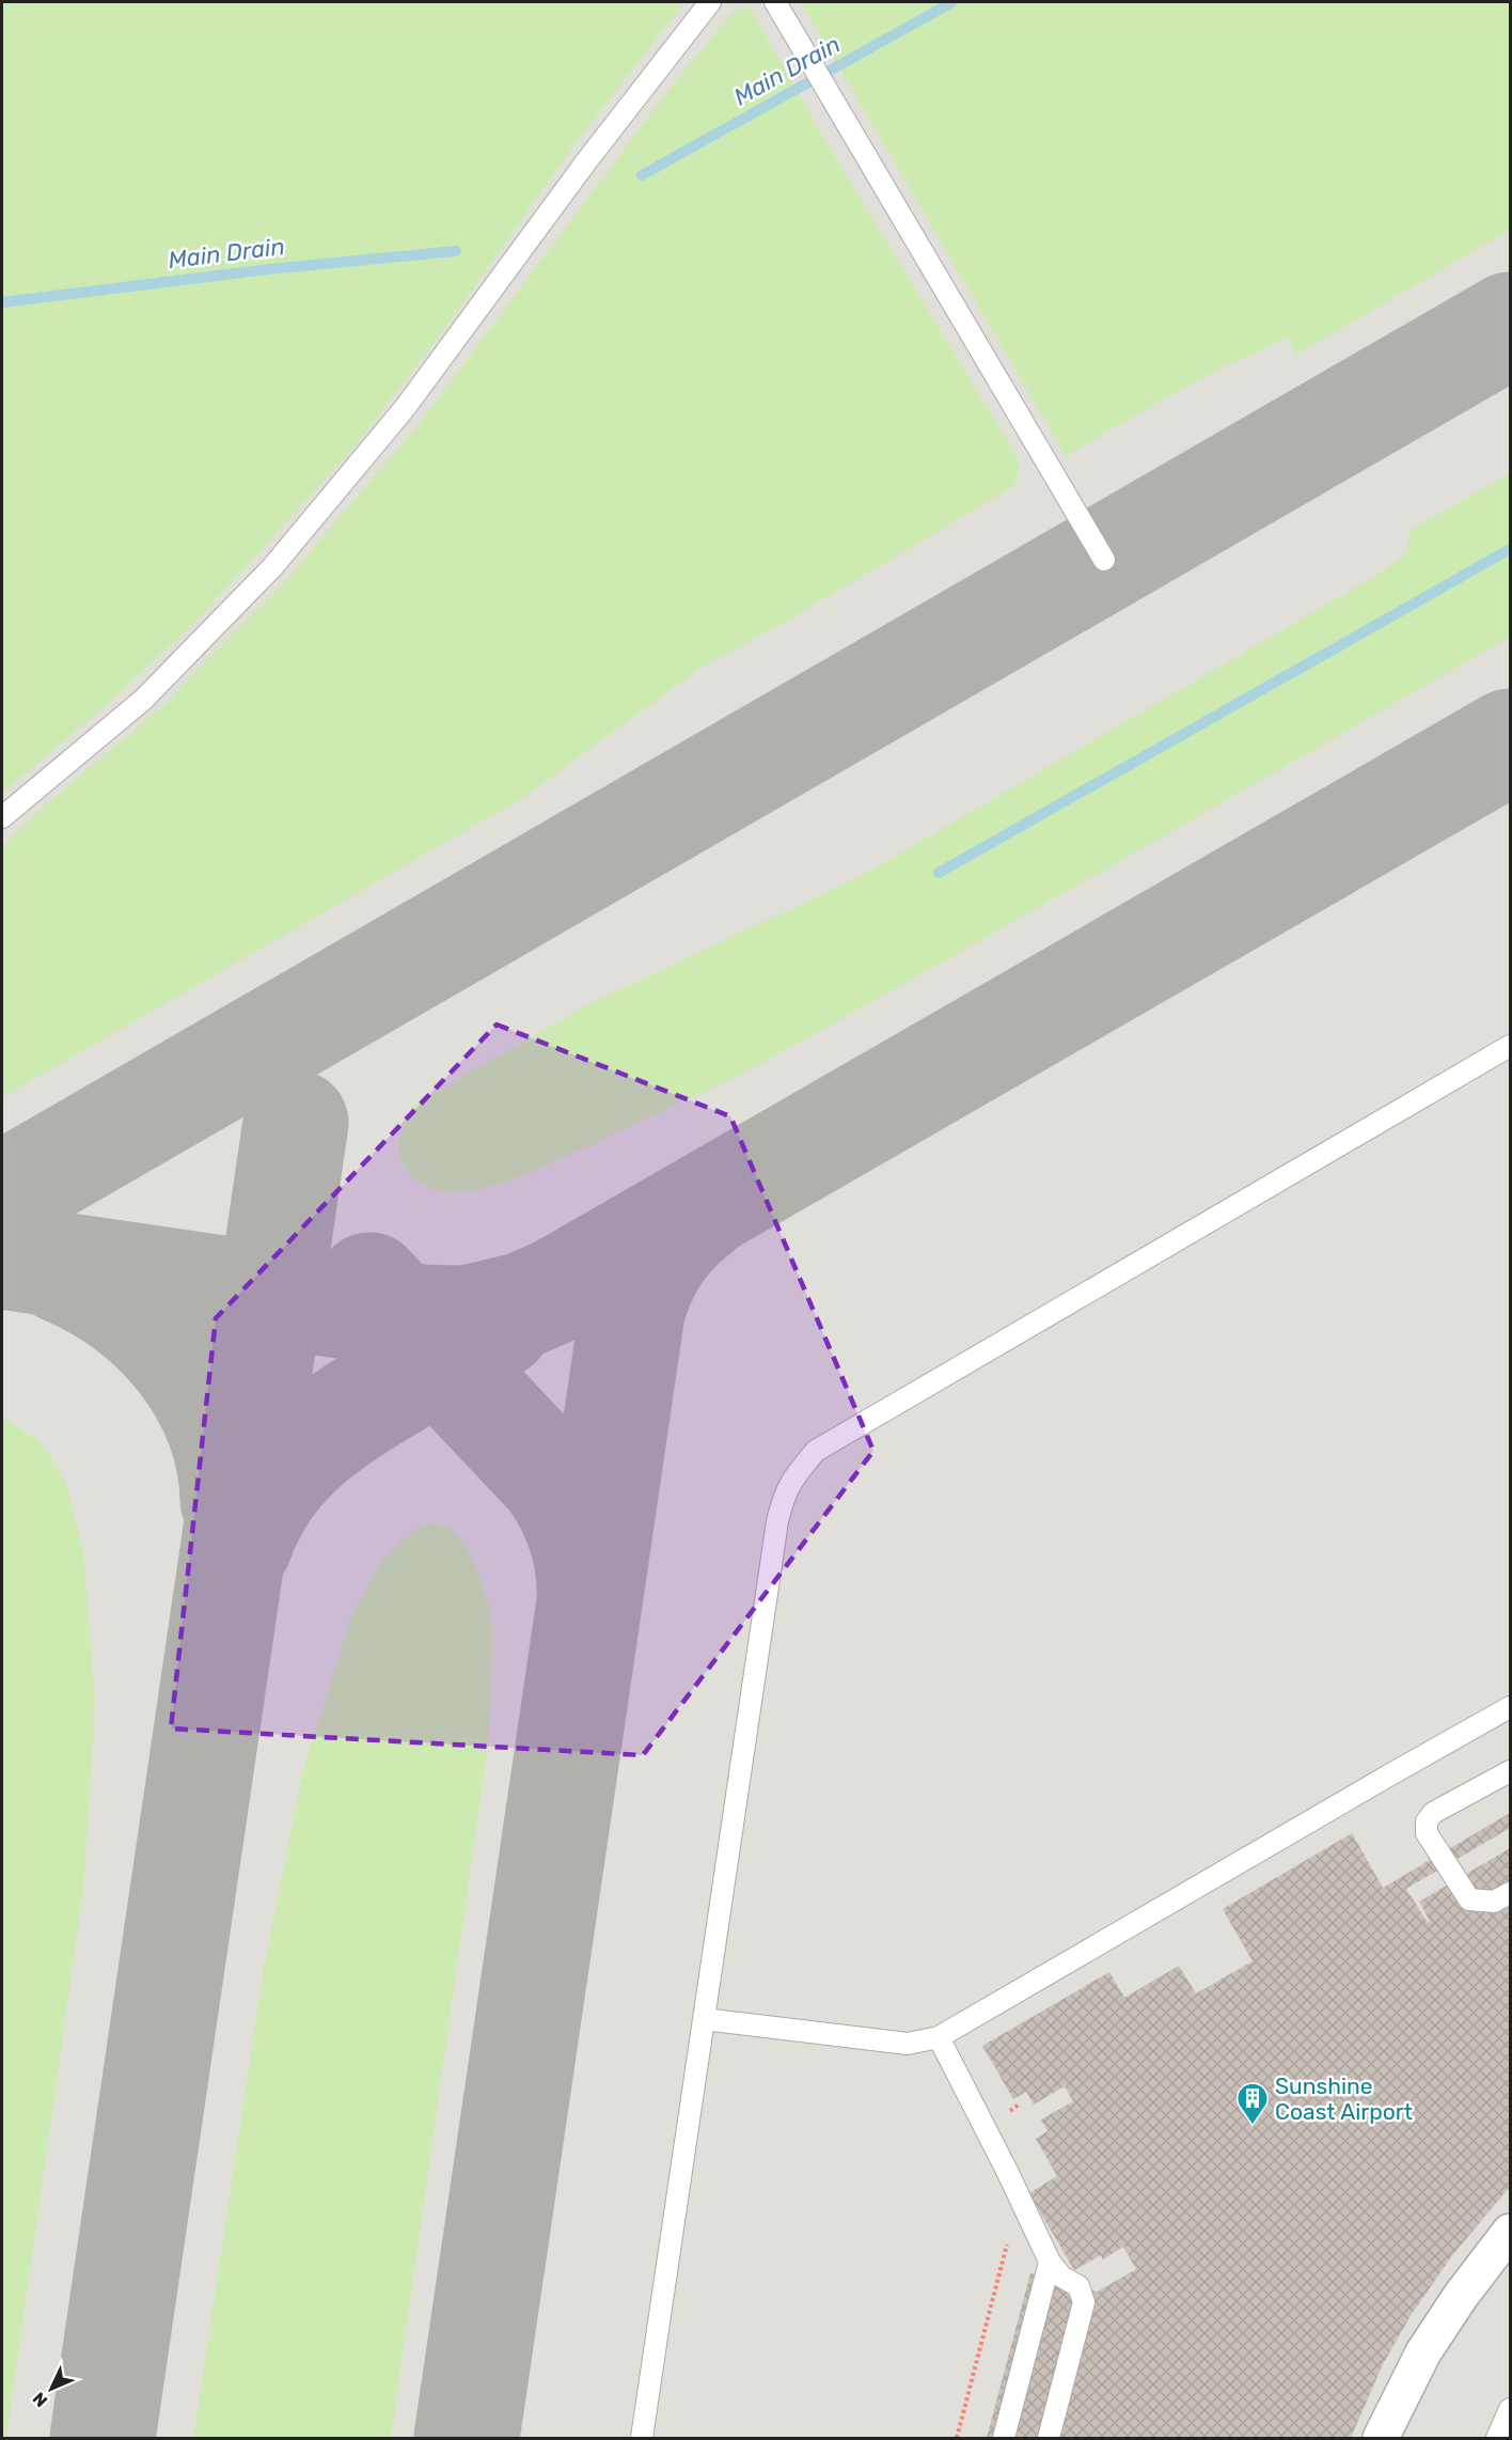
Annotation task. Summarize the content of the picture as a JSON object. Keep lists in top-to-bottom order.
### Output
{
  "water": ["Main Drain"],
  "places": {
    "building": ["Sunshine Coast Airport"]
  },
  "north": "bottom left"
}
